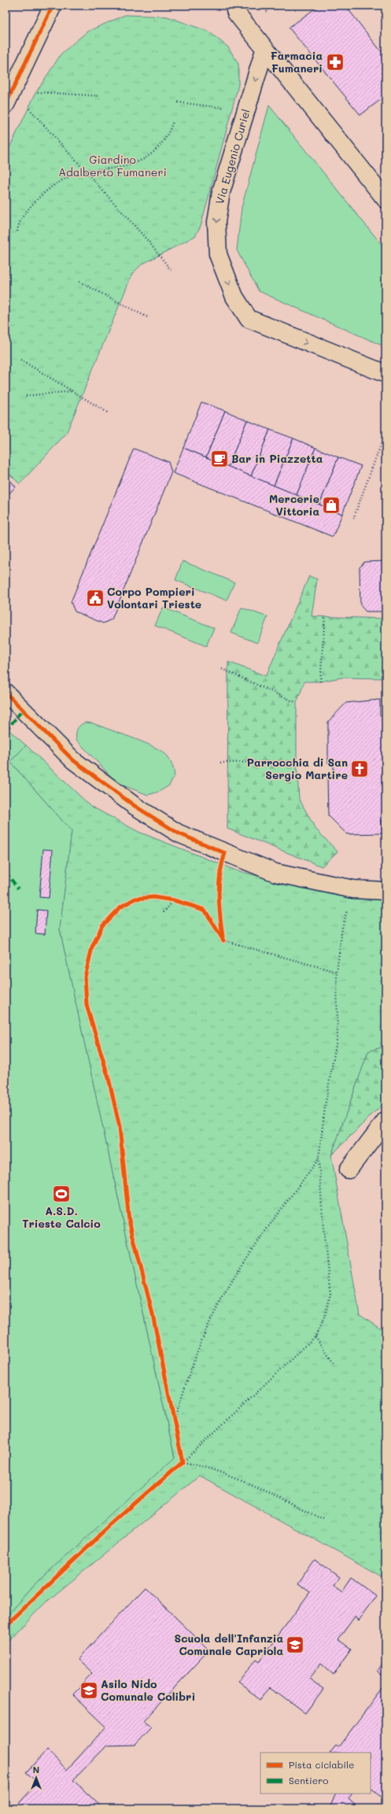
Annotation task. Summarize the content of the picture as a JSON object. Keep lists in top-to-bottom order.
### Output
{
  "streets": {
    "street": ["Via Eugenio Curiel"]
  },
  "parks": ["Giardino Adalberto Fumaneri"],
  "places": {
    "pharmacy": ["Farmacia Fumaneri"],
    "cafe": ["Bar in Piazzetta"],
    "shop": ["Mercerie Vittoria"],
    "public building": ["Corpo Pompieri Volontari Trieste"],
    "church": ["Parrocchia di San Sergio Martire"],
    "sports": ["A.S.D. Trieste Calcio"],
    "school or university": ["Scuola dell'Infanzia Comunale Capriola", "Asilo Nido Comunale Colibrì"]
  },
  "legend": ["Pista ciclabile", "Sentiero"],
  "north": "top"
}
